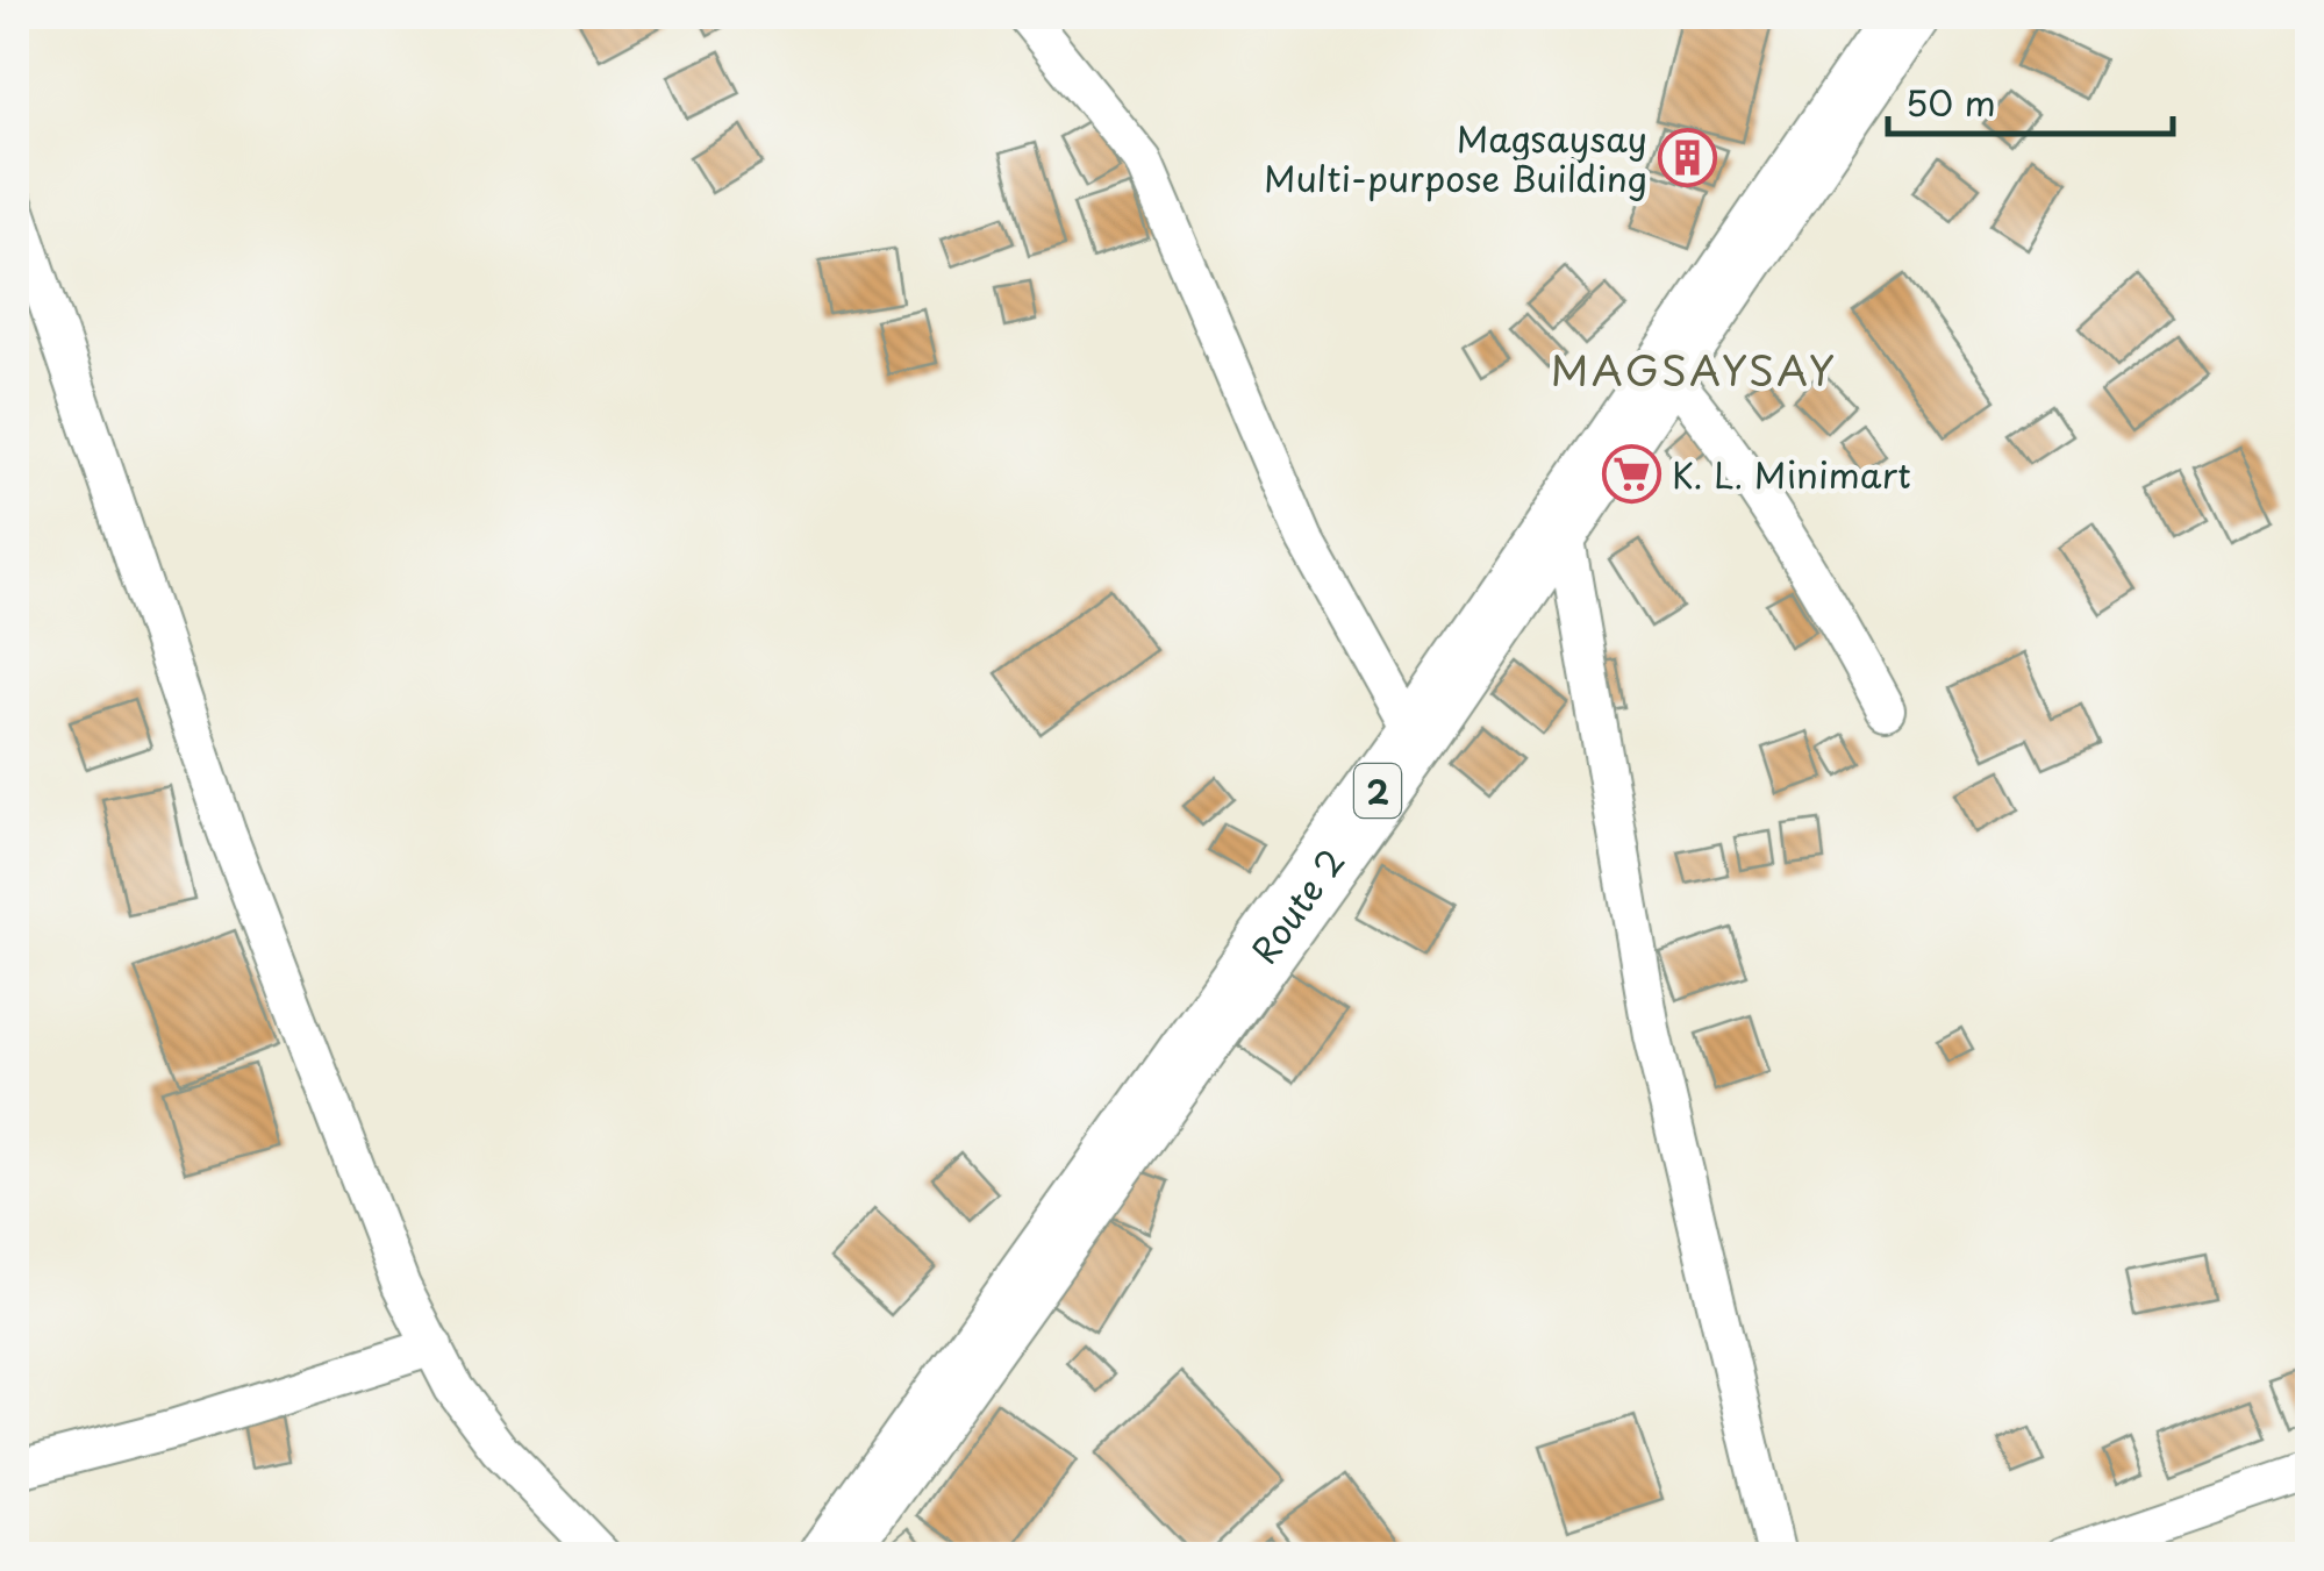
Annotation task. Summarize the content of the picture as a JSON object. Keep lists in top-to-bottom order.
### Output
{
  "streets": {
    "highway": ["2", "Route 2"]
  },
  "districts": ["MAGSAYSAY"],
  "places": {
    "building": ["Magsaysay Multi-purpose Building"],
    "supermarket": ["K. L. Minimart"]
  },
  "scale_bar": "50 m"
}
